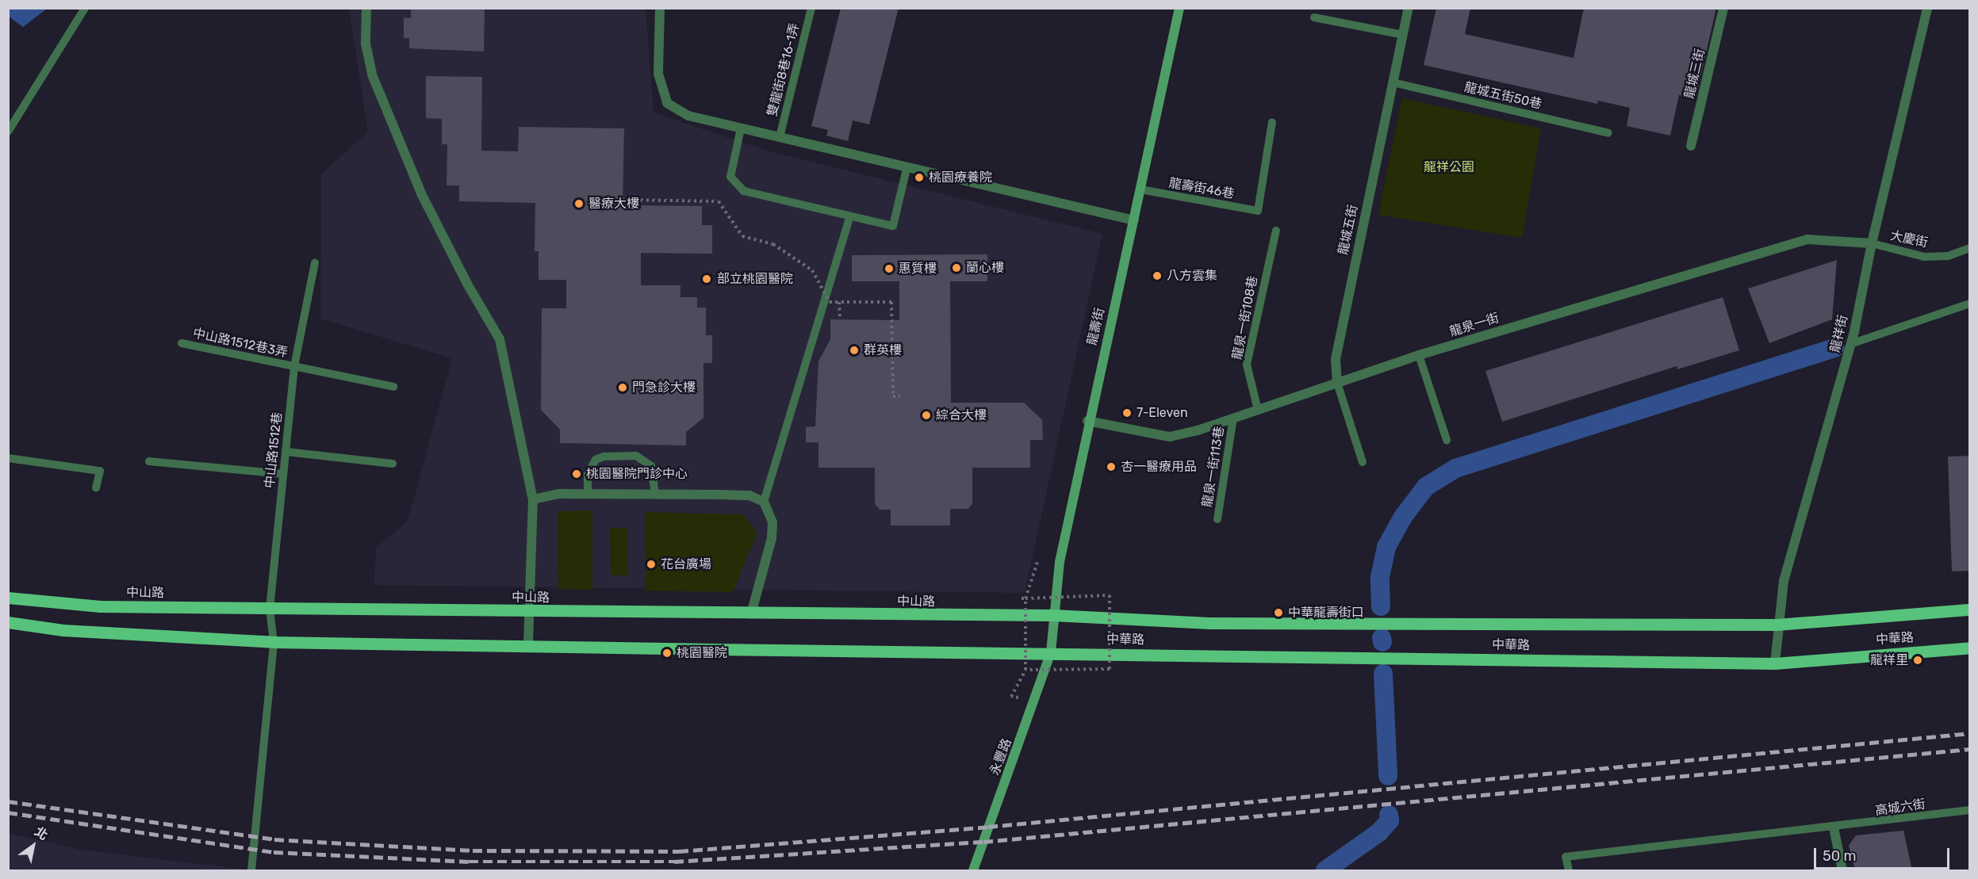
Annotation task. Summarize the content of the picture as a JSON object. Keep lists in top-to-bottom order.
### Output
{
  "streets": {
    "main road": ["中山路", "中華路"],
    "street": [
      "龍城三街",
      "龍城五街",
      "龍泉一街",
      "龍壽街",
      "龍祥街",
      "永豐路"
    ],
    "lane": [
      "雙龍街8巷16-1弄",
      "龍城五街50巷",
      "龍壽街46巷",
      "大慶街",
      "龍泉一街108巷",
      "中山路1512巷3弄",
      "中山路1512巷",
      "龍泉一街113巷",
      "高城六街"
    ]
  },
  "crossings": [
    ["龍城五街50巷", "龍城五街"],
    ["龍壽街46巷", "龍壽街"],
    ["龍城五街", "龍泉一街"],
    ["大慶街", "龍泉一街"],
    ["大慶街", "龍祥街"],
    ["龍泉一街108巷", "龍泉一街"],
    ["龍泉一街", "龍壽街"],
    ["龍泉一街", "龍祥街"],
    ["龍泉一街", "龍泉一街113巷"],
    ["龍壽街", "中山路"],
    ["龍壽街", "中華路"],
    ["龍壽街", "永豐路"],
    ["龍祥街", "中華路"],
    ["中山路1512巷3弄", "中山路1512巷"],
    ["中山路1512巷", "中山路"],
    ["中山路", "中華路"],
    ["中華路", "永豐路"]
  ],
  "parks": ["龍祥公園"],
  "places": [
    "桃園療養院",
    "醫療大樓",
    "蘭心樓",
    "惠質樓",
    "八方雲集",
    "部立桃園醫院",
    "群英樓",
    "門急診大樓",
    "7-Eleven",
    "綜合大樓",
    "杏一醫療用品",
    "桃園醫院門診中心",
    "花台廣場",
    "中華龍壽街口",
    "桃園醫院",
    "龍祥里"
  ],
  "scale_bar": "50 m",
  "north": "top right"
}
